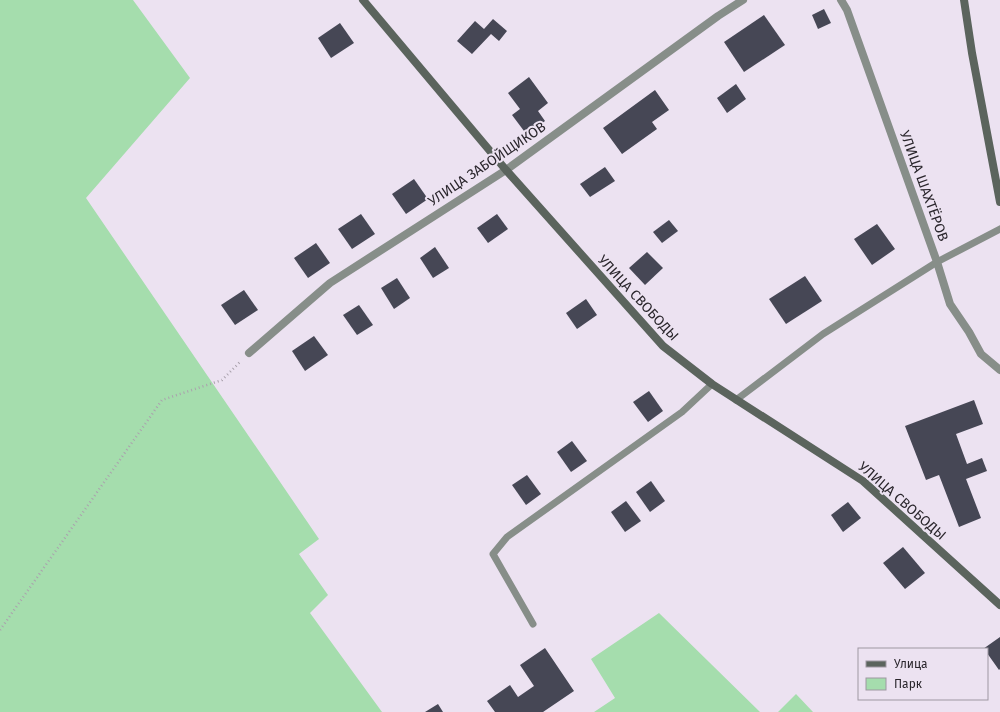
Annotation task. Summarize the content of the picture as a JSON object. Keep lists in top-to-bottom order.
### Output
{
  "streets": {
    "main road": ["УЛИЦА СВОБОДЫ"],
    "street": ["УЛИЦА ЗАБОЙЩИКОВ", "УЛИЦА ШАХТЁРОВ"]
  },
  "crossings": [
    ["УЛИЦА ЗАБОЙЩИКОВ", "УЛИЦА СВОБОДЫ"]
  ],
  "legend": ["Улица", "Парк"]
}
